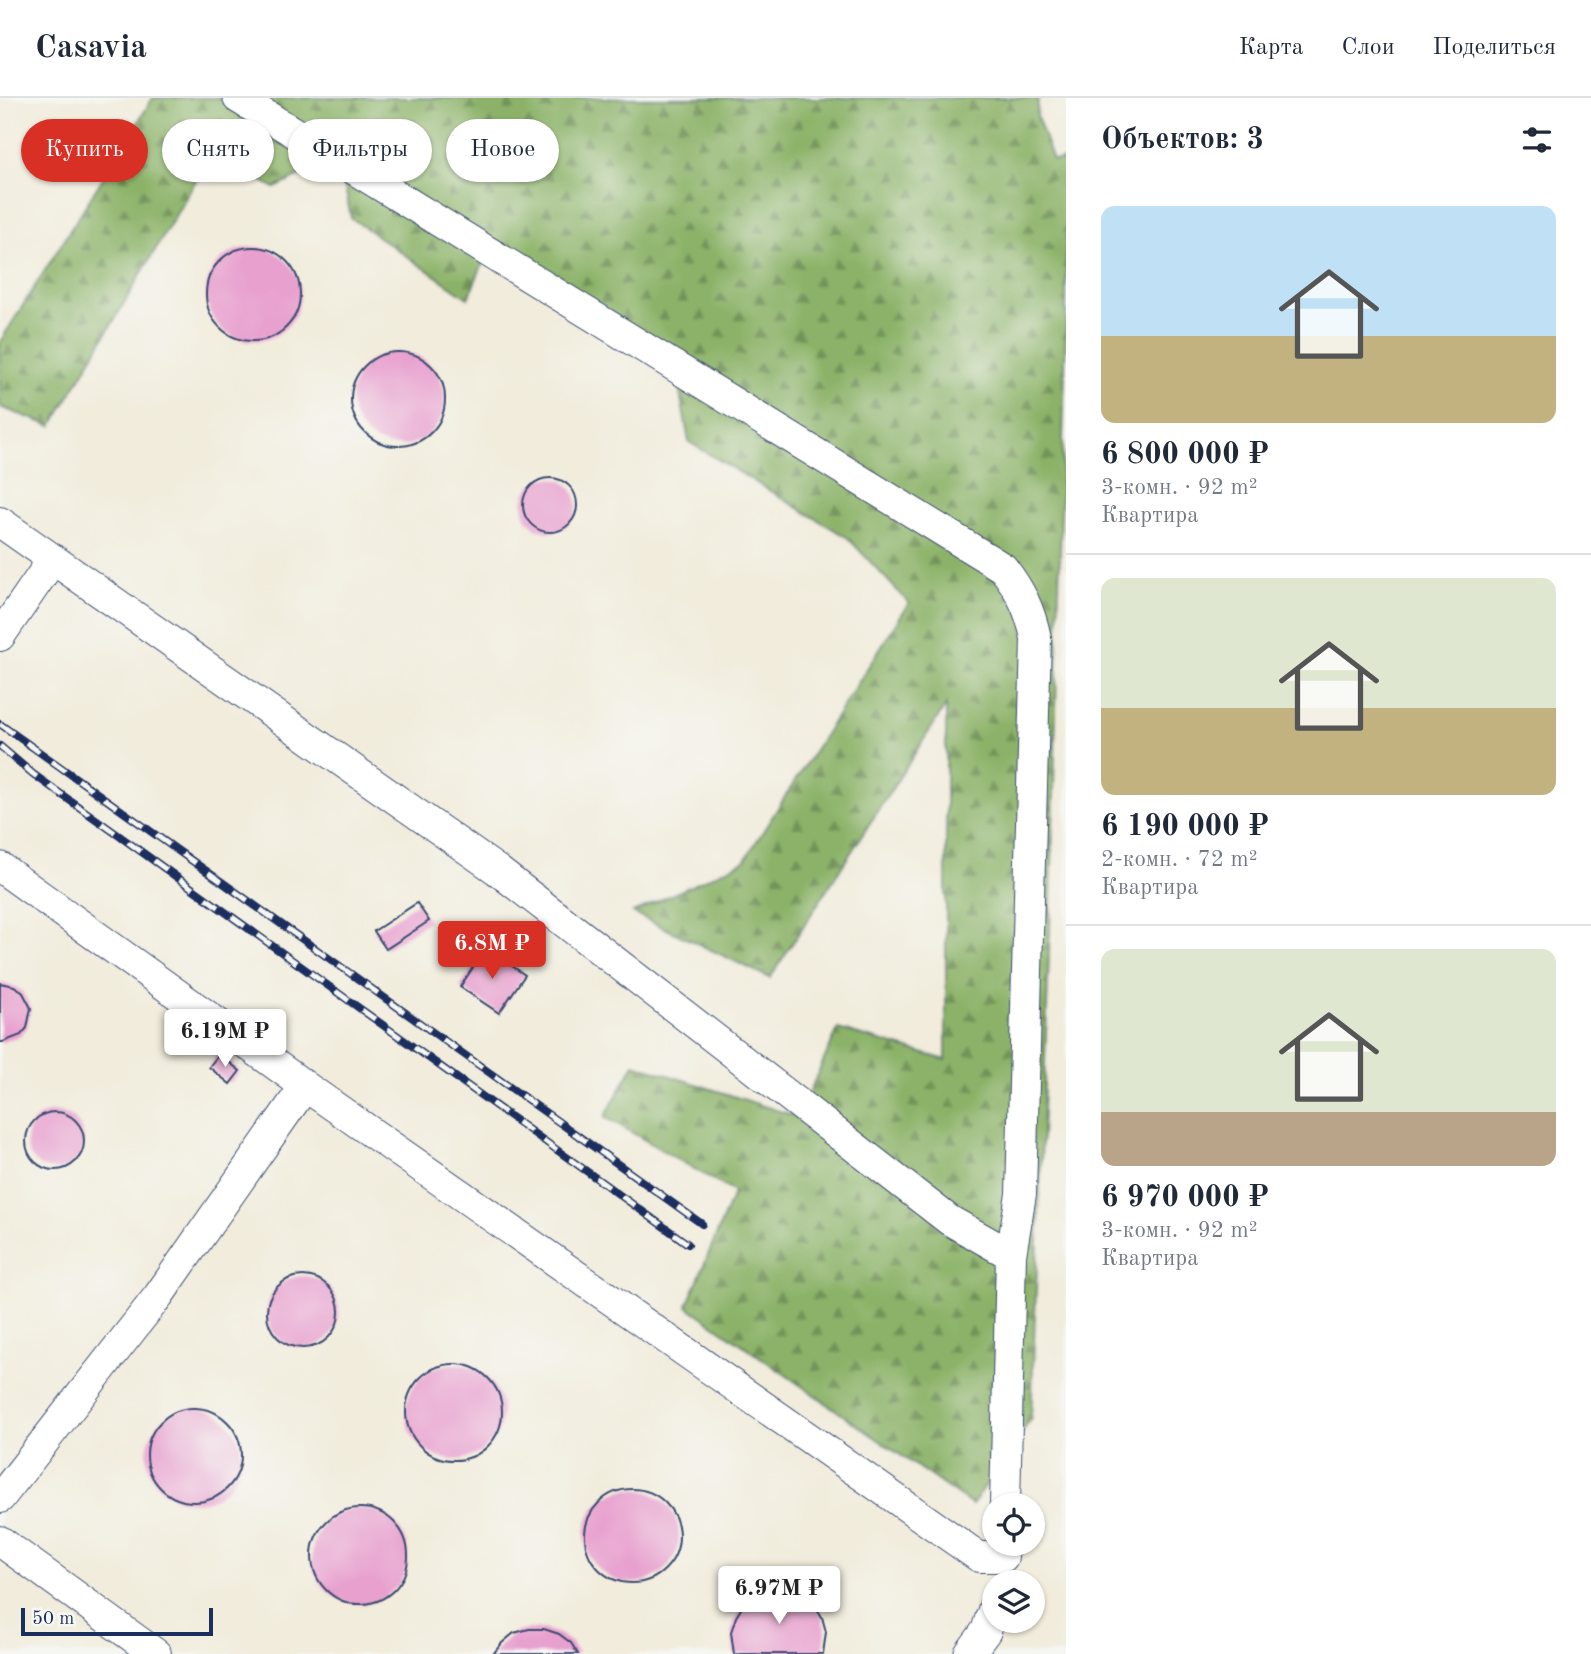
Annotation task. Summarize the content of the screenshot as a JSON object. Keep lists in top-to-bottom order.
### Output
{
  "scale_bar": "50 m",
  "page": {
    "header": "Casavia",
    "nav": ["Карта", "Слои", "Поделиться"],
    "heading": "Объектов: 3",
    "chip": [
      "Купить",
      "Снять",
      "Фильтры",
      "Новое"
    ],
    "list": [
      {
        "name": "6 800 000 ₽",
        "note": "3-комн. · 92 m² · Квартира"
      },
      {
        "name": "6 190 000 ₽",
        "note": "2-комн. · 72 m² · Квартира"
      },
      {
        "name": "6 970 000 ₽",
        "note": "3-комн. · 92 m² · Квартира"
      }
    ],
    "price": ["6.8M ₽", "6.19M ₽", "6.97M ₽"],
    "scale": "50 m"
  }
}
